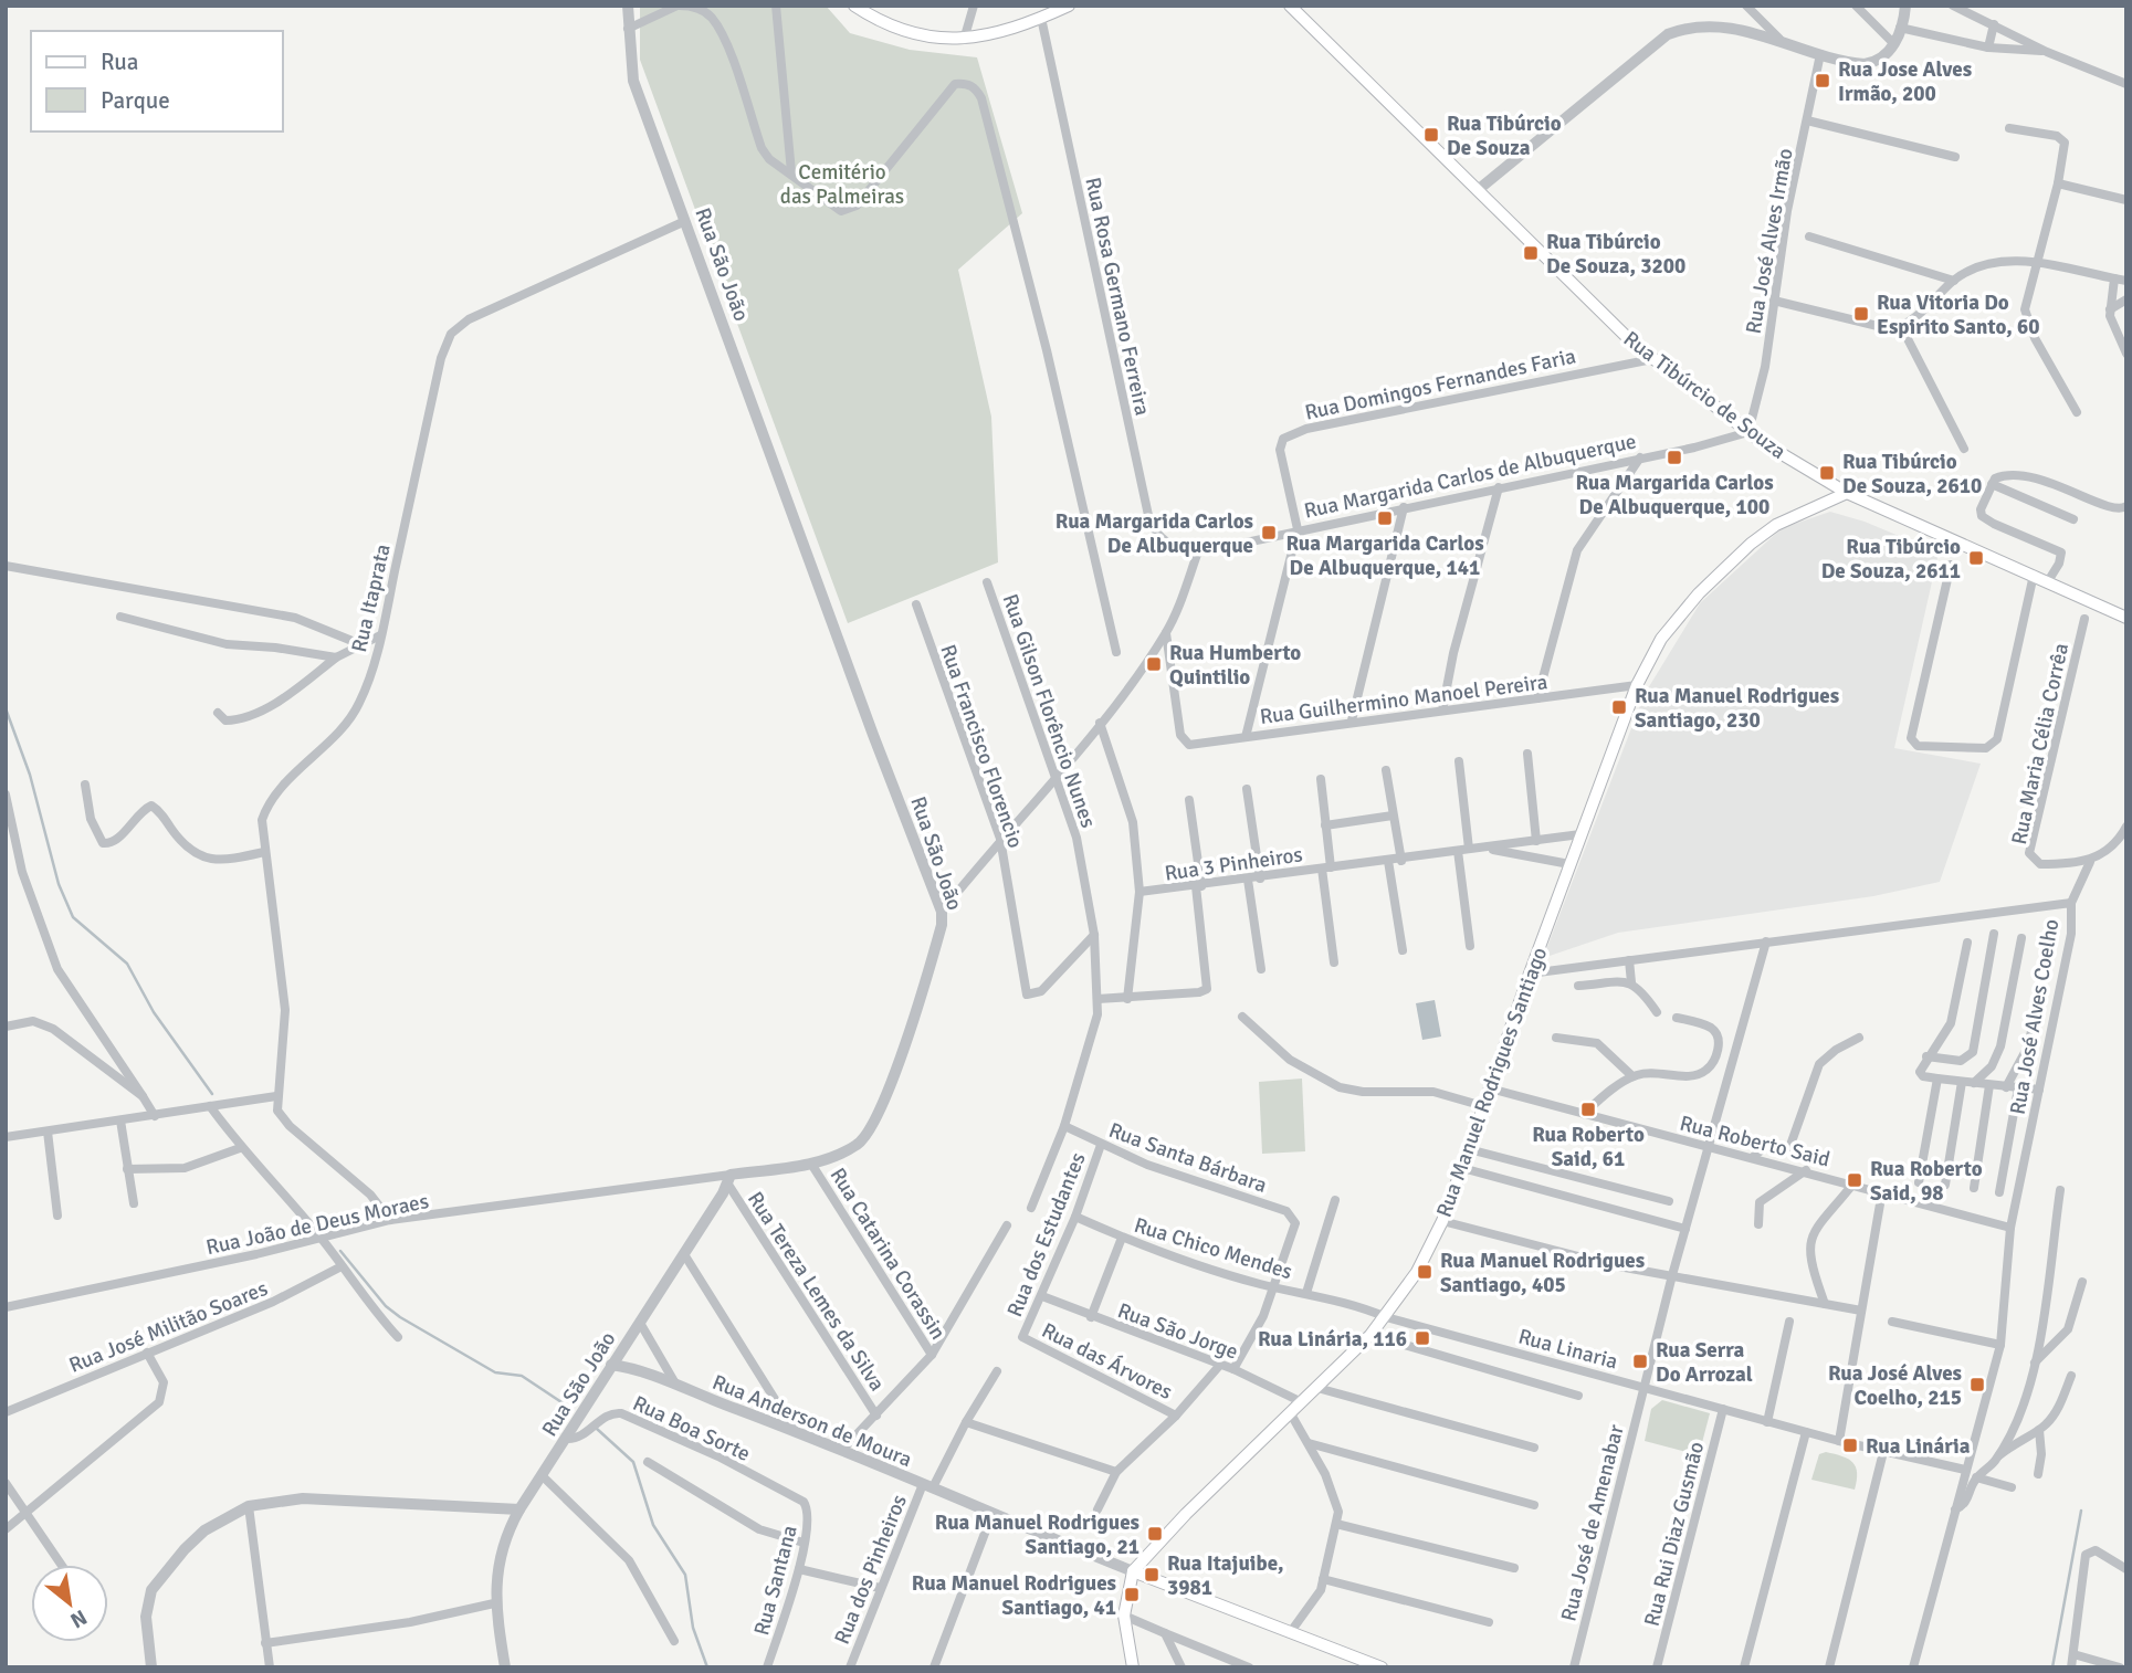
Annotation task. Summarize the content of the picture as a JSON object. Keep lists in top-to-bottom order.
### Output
{
  "streets": {
    "main road": ["Rua Tibúrcio de Souza", "Rua Manuel Rodrigues Santiago"],
    "street": [
      "Rua José Alves Irmão",
      "Rua São João",
      "Rua Rosa Germano Ferreira",
      "Rua Domingos Fernandes Faria",
      "Rua Margarida Carlos de Albuquerque",
      "Rua Itaprata",
      "Rua Guilhermino Manoel Pereira",
      "Rua Gilson Florêncio Nunes",
      "Rua Maria Célia Corrêa",
      "Rua Francisco Florencio",
      "Rua 3 Pinheiros",
      "Rua José Alves Coelho",
      "Rua Roberto Said",
      "Rua Santa Bárbara",
      "Rua João de Deus Moraes",
      "Rua dos Estudantes",
      "Rua Chico Mendes",
      "Rua Catarina Corassin",
      "Rua Tereza Lemes da Silva",
      "Rua José Militão Soares",
      "Rua São Jorge",
      "Rua Linaria",
      "Rua das Árvores",
      "Rua Anderson de Moura",
      "Rua Boa Sorte",
      "Rua José de Amenabar",
      "Rua Rui Diaz Gusmão",
      "Rua dos Pinheiros",
      "Rua Santana"
    ]
  },
  "crossings": [
    ["Rua José Alves Irmão", "Rua Tibúrcio de Souza"],
    ["Rua José Alves Irmão", "Rua Margarida Carlos de Albuquerque"],
    ["Rua São João", "Rua Itaprata"],
    ["Rua São João", "Rua João de Deus Moraes"],
    ["Rua São João", "Rua Catarina Corassin"],
    ["Rua São João", "Rua Tereza Lemes da Silva"],
    ["Rua São João", "Rua Anderson de Moura"],
    ["Rua São João", "Rua Boa Sorte"],
    ["Rua Rosa Germano Ferreira", "Rua Margarida Carlos de Albuquerque"],
    ["Rua Domingos Fernandes Faria", "Rua Tibúrcio de Souza"],
    ["Rua Domingos Fernandes Faria", "Rua Margarida Carlos de Albuquerque"],
    ["Rua Tibúrcio de Souza", "Rua Margarida Carlos de Albuquerque"],
    ["Rua Tibúrcio de Souza", "Rua Manuel Rodrigues Santiago"],
    ["Rua Guilhermino Manoel Pereira", "Rua Manuel Rodrigues Santiago"],
    ["Rua Gilson Florêncio Nunes", "Rua Francisco Florencio"],
    ["Rua Gilson Florêncio Nunes", "Rua Santa Bárbara"],
    ["Rua José Alves Coelho", "Rua Manuel Rodrigues Santiago"],
    ["Rua José Alves Coelho", "Rua Roberto Said"],
    ["Rua José Alves Coelho", "Rua Linaria"],
    ["Rua José Alves Coelho", "Rua José de Amenabar"],
    ["Rua Manuel Rodrigues Santiago", "Rua Roberto Said"],
    ["Rua Manuel Rodrigues Santiago", "Rua Chico Mendes"],
    ["Rua Manuel Rodrigues Santiago", "Rua São Jorge"],
    ["Rua Manuel Rodrigues Santiago", "Rua Linaria"],
    ["Rua Manuel Rodrigues Santiago", "Rua Anderson de Moura"],
    ["Rua Roberto Said", "Rua José de Amenabar"],
    ["Rua Santa Bárbara", "Rua dos Estudantes"],
    ["Rua Santa Bárbara", "Rua Chico Mendes"],
    ["Rua João de Deus Moraes", "Rua Tereza Lemes da Silva"],
    ["Rua dos Estudantes", "Rua Chico Mendes"],
    ["Rua dos Estudantes", "Rua São Jorge"],
    ["Rua dos Estudantes", "Rua das Árvores"],
    ["Rua Chico Mendes", "Rua Linaria"],
    ["Rua Linaria", "Rua José de Amenabar"],
    ["Rua Linaria", "Rua Rui Diaz Gusmão"],
    ["Rua Anderson de Moura", "Rua dos Pinheiros"],
    ["Rua Boa Sorte", "Rua Santana"]
  ],
  "parks": ["Cemitério das Palmeiras"],
  "places": {
    "transit": [
      "Rua Jose Alves Irmão, 200",
      "Rua Tibúrcio De Souza",
      "Rua Tibúrcio De Souza, 3200",
      "Rua Vitoria Do Espirito Santo, 60",
      "Rua Margarida Carlos De Albuquerque, 100",
      "Rua Tibúrcio De Souza, 2610",
      "Rua Margarida Carlos De Albuquerque, 141",
      "Rua Margarida Carlos De Albuquerque",
      "Rua Tibúrcio De Souza, 2611",
      "Rua Humberto Quintilio",
      "Rua Manuel Rodrigues Santiago, 230",
      "Rua Roberto Said, 61",
      "Rua Roberto Said, 98",
      "Rua Manuel Rodrigues Santiago, 405",
      "Rua Linária, 116",
      "Rua Serra Do Arrozal",
      "Rua José Alves Coelho, 215",
      "Rua Linária",
      "Rua Manuel Rodrigues Santiago, 21",
      "Rua Itajuibe, 3981",
      "Rua Manuel Rodrigues Santiago, 41"
    ]
  },
  "legend": ["Rua", "Parque"],
  "north": "bottom right"
}
